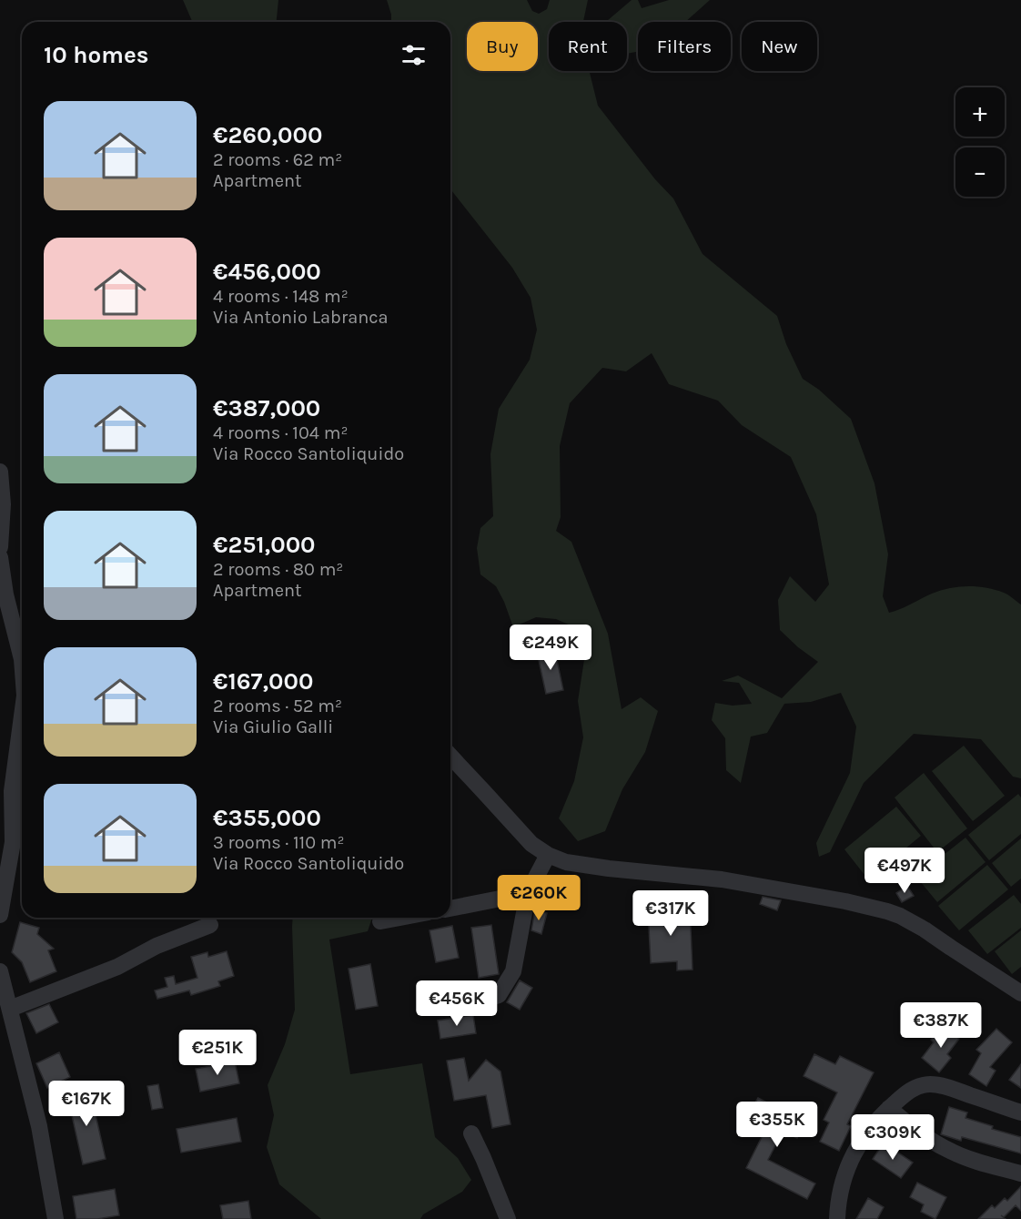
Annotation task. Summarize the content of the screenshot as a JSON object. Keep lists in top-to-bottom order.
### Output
{
  "page": {
    "chip": [
      "Buy",
      "Rent",
      "Filters",
      "New"
    ],
    "heading": "10 homes",
    "map_buttons": ["+", "−"],
    "list": [
      {
        "name": "€260,000",
        "note": "2 rooms · 62 m² · Apartment"
      },
      {
        "name": "€456,000",
        "note": "4 rooms · 148 m² · Via Antonio Labranca"
      },
      {
        "name": "€387,000",
        "note": "4 rooms · 104 m² · Via Rocco Santoliquido"
      },
      {
        "name": "€251,000",
        "note": "2 rooms · 80 m² · Apartment"
      },
      {
        "name": "€167,000",
        "note": "2 rooms · 52 m² · Via Giulio Galli"
      },
      {
        "name": "€355,000",
        "note": "3 rooms · 110 m² · Via Rocco Santoliquido"
      }
    ],
    "price": [
      "€249K",
      "€497K",
      "€260K",
      "€317K",
      "€456K",
      "€387K",
      "€251K",
      "€167K",
      "€355K",
      "€309K"
    ]
  }
}
